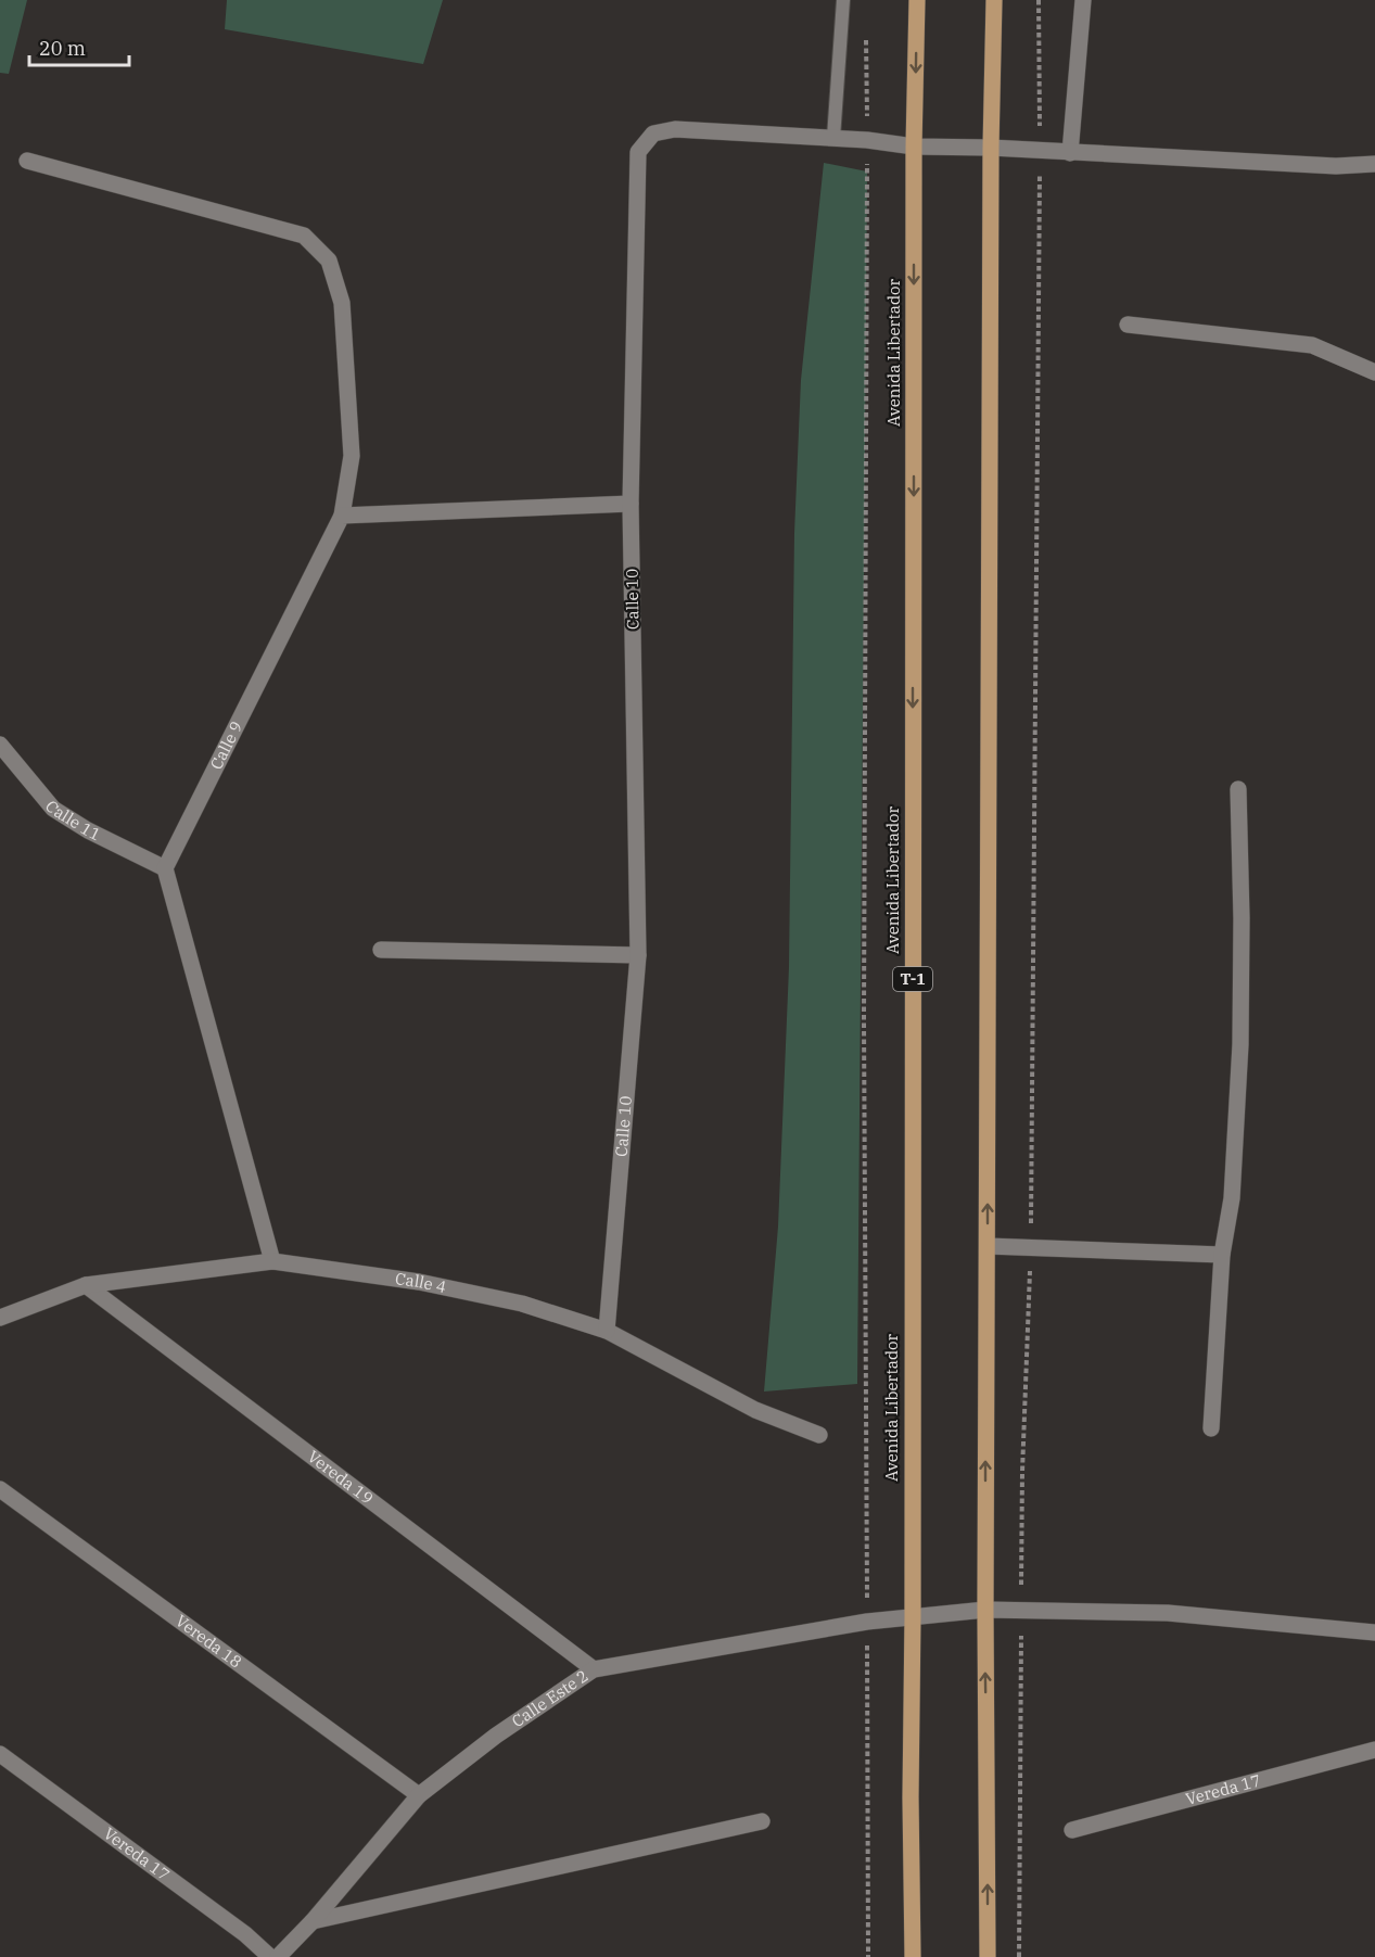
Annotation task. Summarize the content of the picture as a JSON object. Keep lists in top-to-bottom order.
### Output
{
  "streets": {
    "main road": ["Avenida Libertador", "T-1"],
    "street": [
      "Calle 10",
      "Calle 9",
      "Calle 11",
      "Calle 4",
      "Vereda 19",
      "Vereda 18",
      "Calle Este 2",
      "Vereda 17"
    ]
  },
  "crossings": [
    ["Avenida Libertador", "Calle 10"],
    ["Avenida Libertador", "Calle Este 2"],
    ["Calle 10", "Calle 4"],
    ["Calle 9", "Calle 11"],
    ["Calle 4", "Vereda 19"],
    ["Vereda 19", "Calle Este 2"],
    ["Vereda 18", "Calle Este 2"]
  ],
  "scale_bar": "20 m"
}
